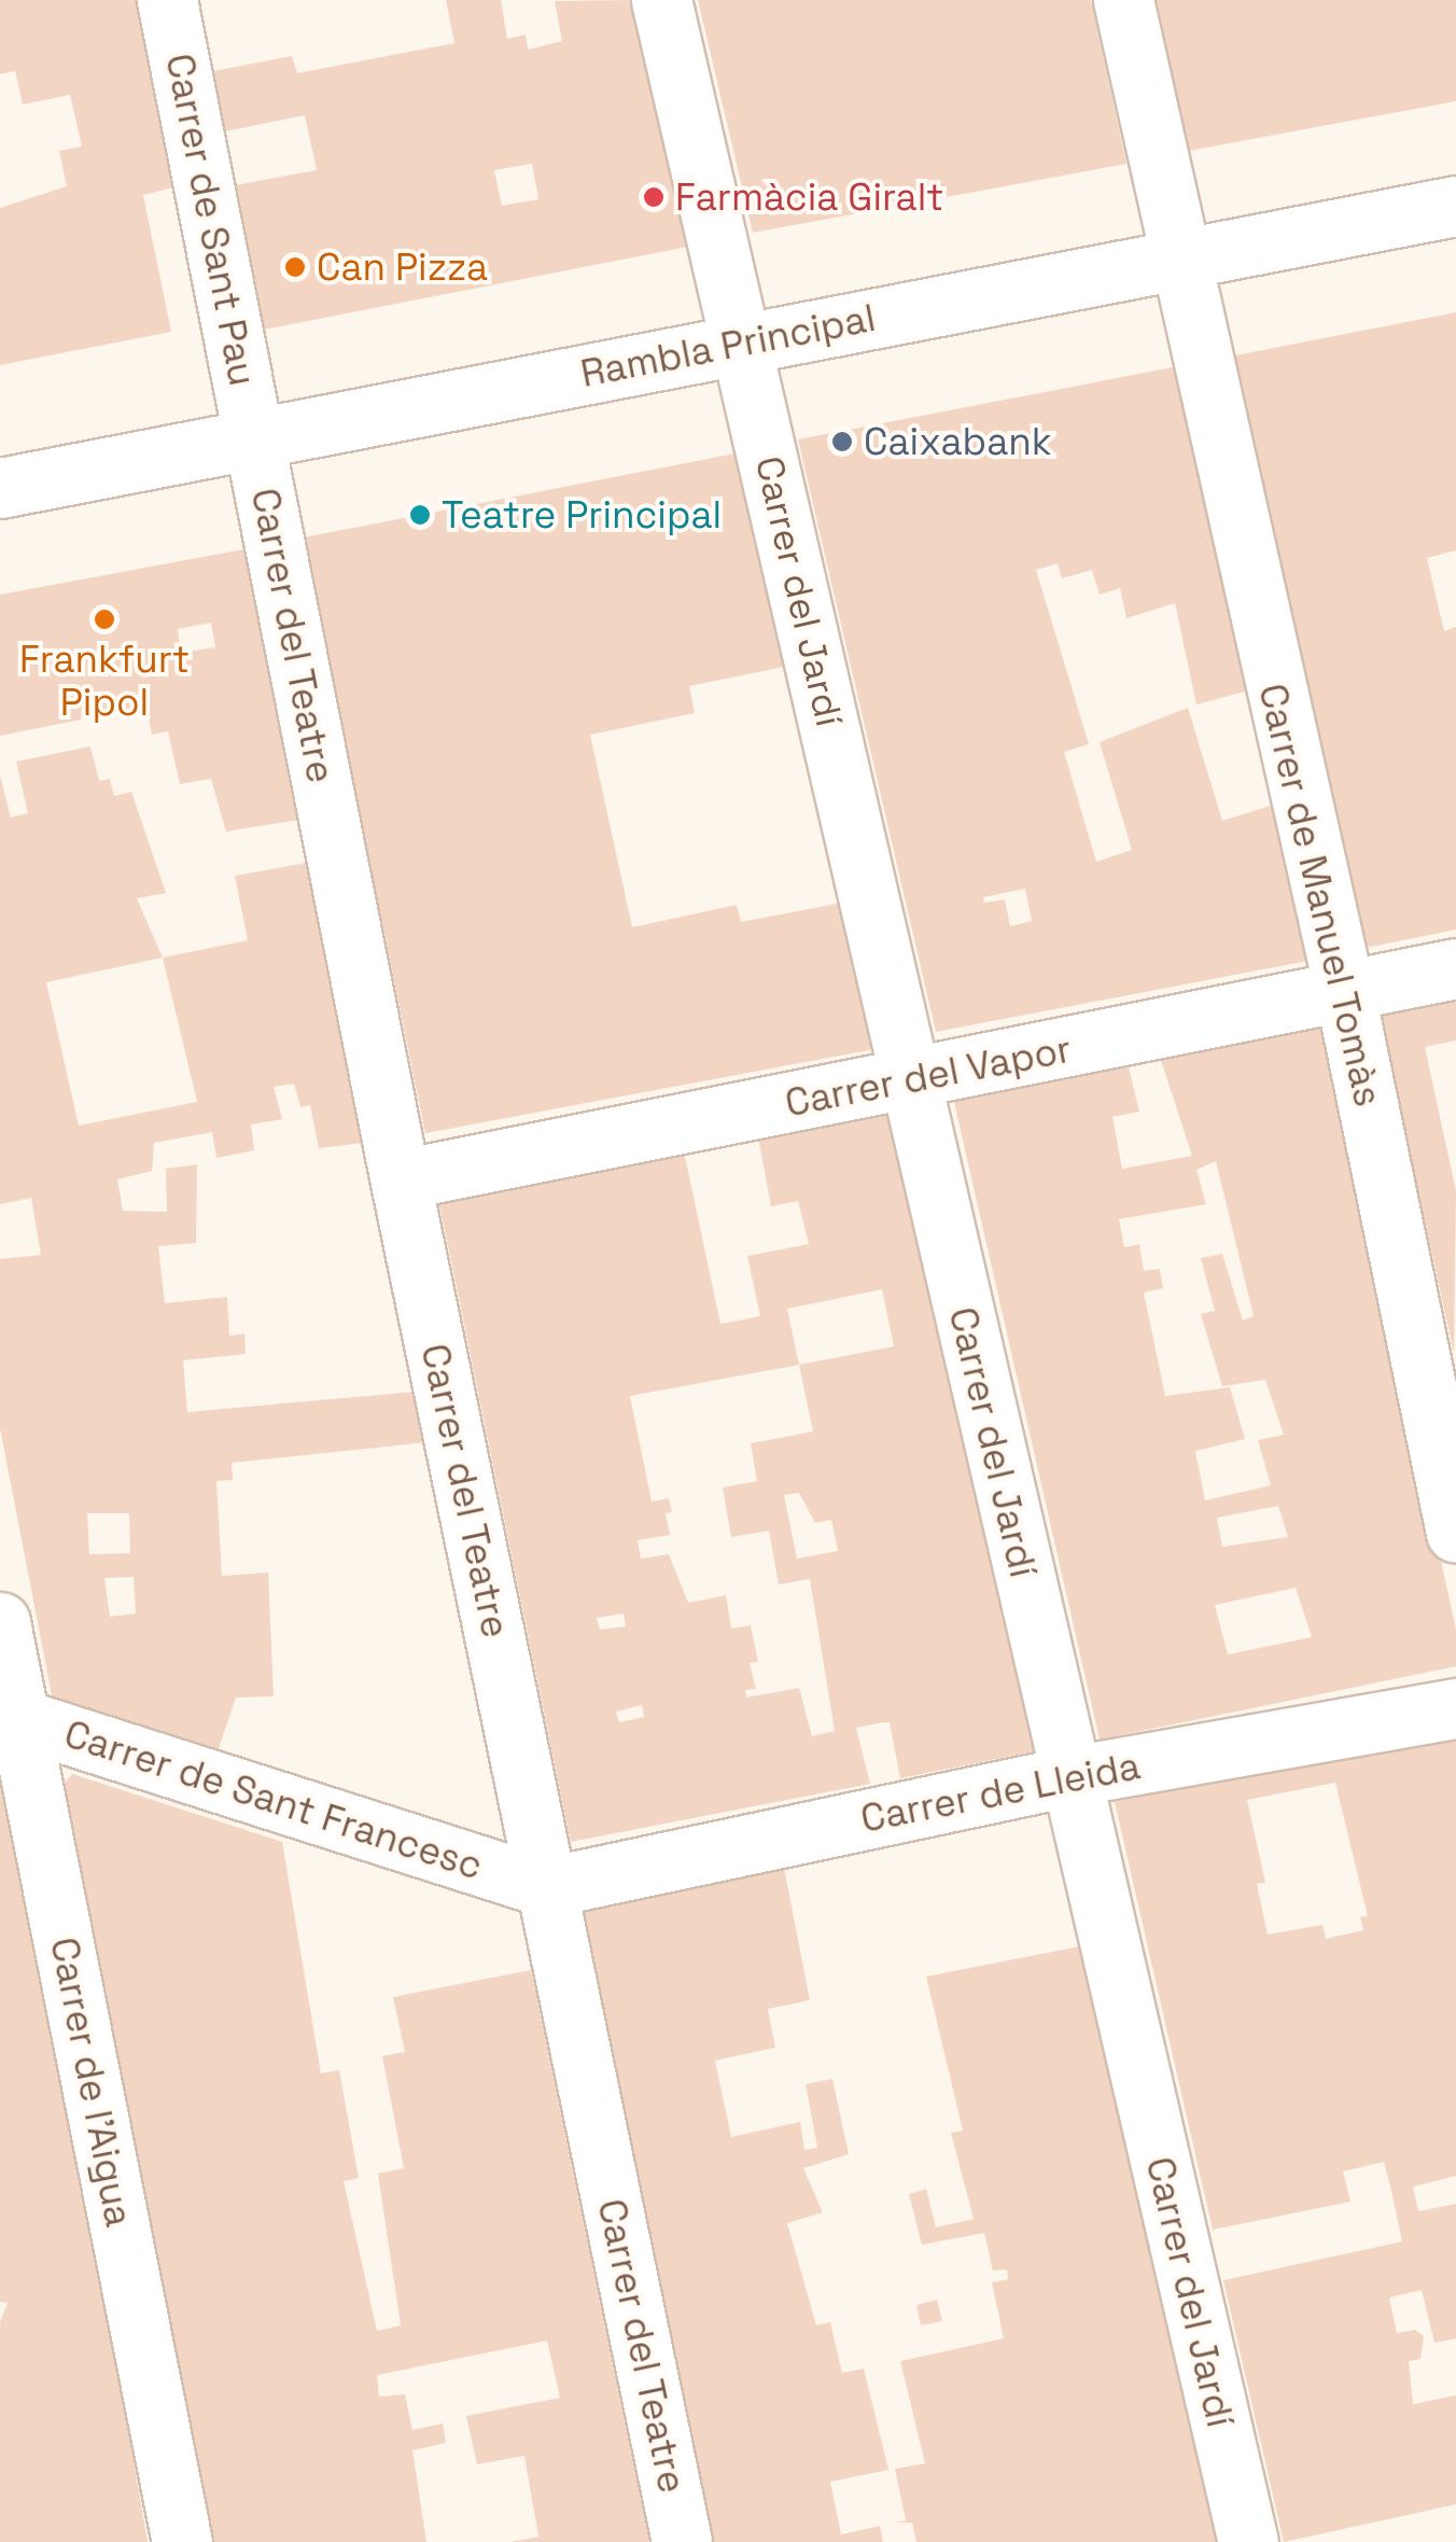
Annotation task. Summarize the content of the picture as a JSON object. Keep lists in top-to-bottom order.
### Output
{
  "streets": {
    "street": [
      "Carrer de Sant Pau",
      "Rambla Principal",
      "Carrer del Jardí",
      "Carrer del Teatre",
      "Carrer de Manuel Tomàs",
      "Carrer del Vapor",
      "Carrer de Lleida",
      "Carrer de Sant Francesc",
      "Carrer de l'Aigua"
    ]
  },
  "crossings": [
    ["Carrer de Sant Pau", "Rambla Principal"],
    ["Carrer de Sant Pau", "Carrer del Teatre"],
    ["Rambla Principal", "Carrer del Jardí"],
    ["Rambla Principal", "Carrer del Teatre"],
    ["Rambla Principal", "Carrer de Manuel Tomàs"],
    ["Carrer del Jardí", "Carrer del Vapor"],
    ["Carrer del Jardí", "Carrer de Lleida"],
    ["Carrer del Teatre", "Carrer del Vapor"],
    ["Carrer del Teatre", "Carrer de Lleida"],
    ["Carrer del Teatre", "Carrer de Sant Francesc"],
    ["Carrer de Manuel Tomàs", "Carrer del Vapor"],
    ["Carrer de Lleida", "Carrer de Sant Francesc"],
    ["Carrer de Sant Francesc", "Carrer de l'Aigua"]
  ],
  "places": [
    "Farmàcia Giralt",
    "Can Pizza",
    "Caixabank",
    "Teatre Principal",
    "Frankfurt Pipol"
  ]
}
